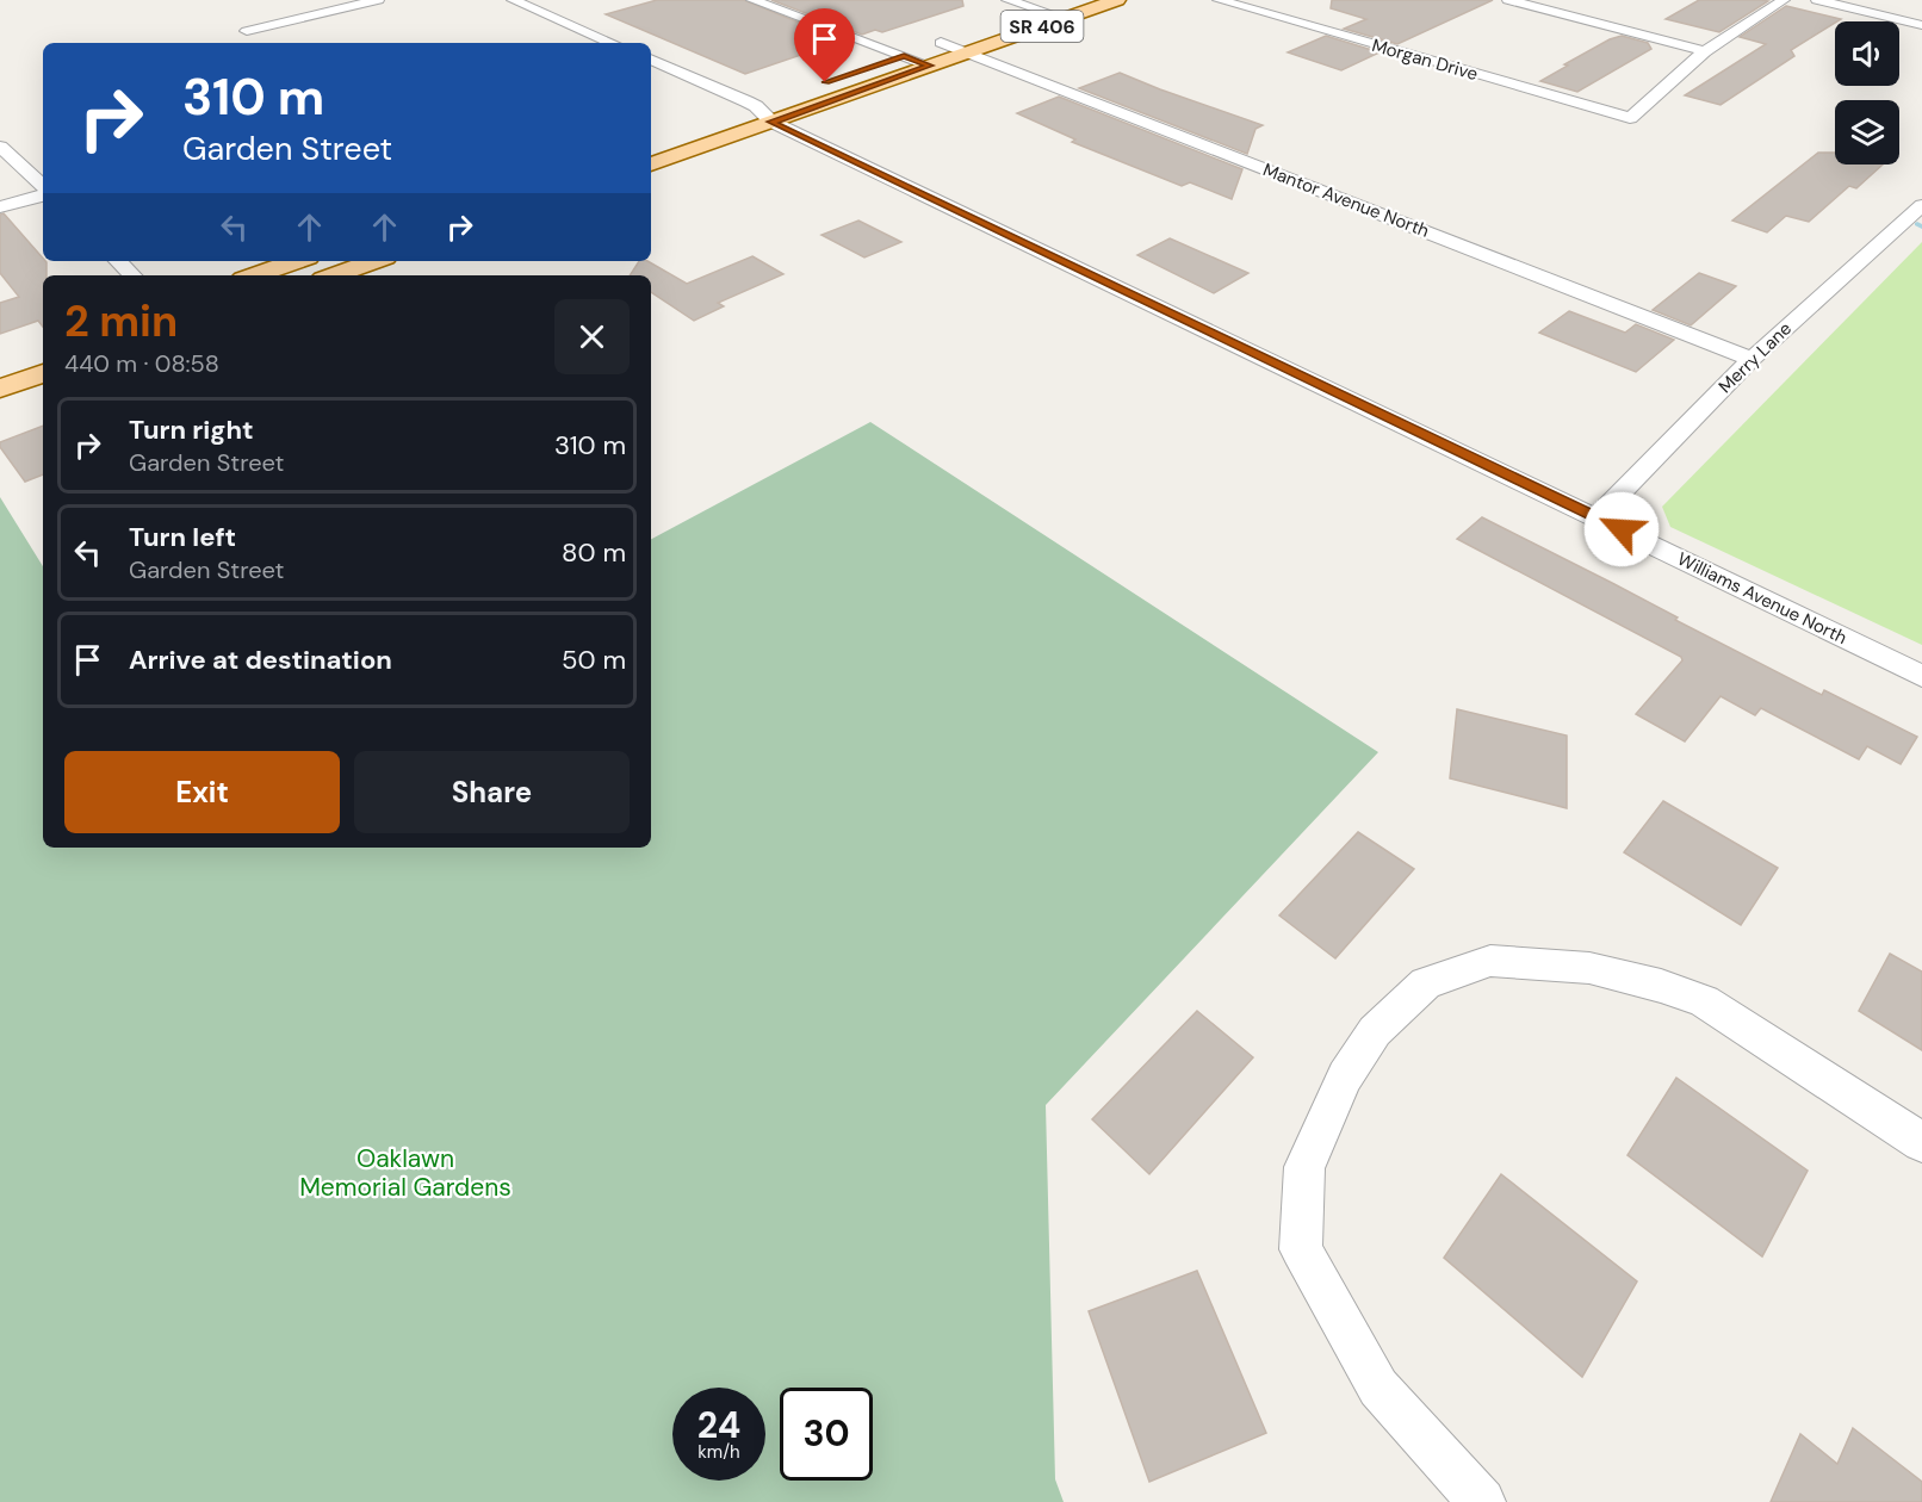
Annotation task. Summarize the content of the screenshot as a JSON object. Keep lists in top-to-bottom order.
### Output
{
  "streets": {
    "main road": ["SR 406"],
    "street": [
      "Morgan Drive",
      "Mantor Avenue North",
      "Merry Lane",
      "Williams Avenue North"
    ]
  },
  "crossings": [
    ["SR 406", "Mantor Avenue North"],
    ["SR 406", "Williams Avenue North"],
    ["Mantor Avenue North", "Merry Lane"],
    ["Merry Lane", "Williams Avenue North"]
  ],
  "parks": ["Oaklawn Memorial Gardens"],
  "page": {
    "turn": ["310 m", "Garden Street"],
    "heading": ["2 min", "440 m · 08:58"],
    "list": [
      {
        "name": "Turn right",
        "note": "Garden Street",
        "value": "310 m"
      },
      {
        "name": "Turn left",
        "note": "Garden Street",
        "value": "80 m"
      },
      {
        "name": "Arrive at destination",
        "value": "50 m"
      }
    ],
    "buttons": ["Exit", "Share"],
    "speed": "24 km/h",
    "limit": "30"
  }
}
